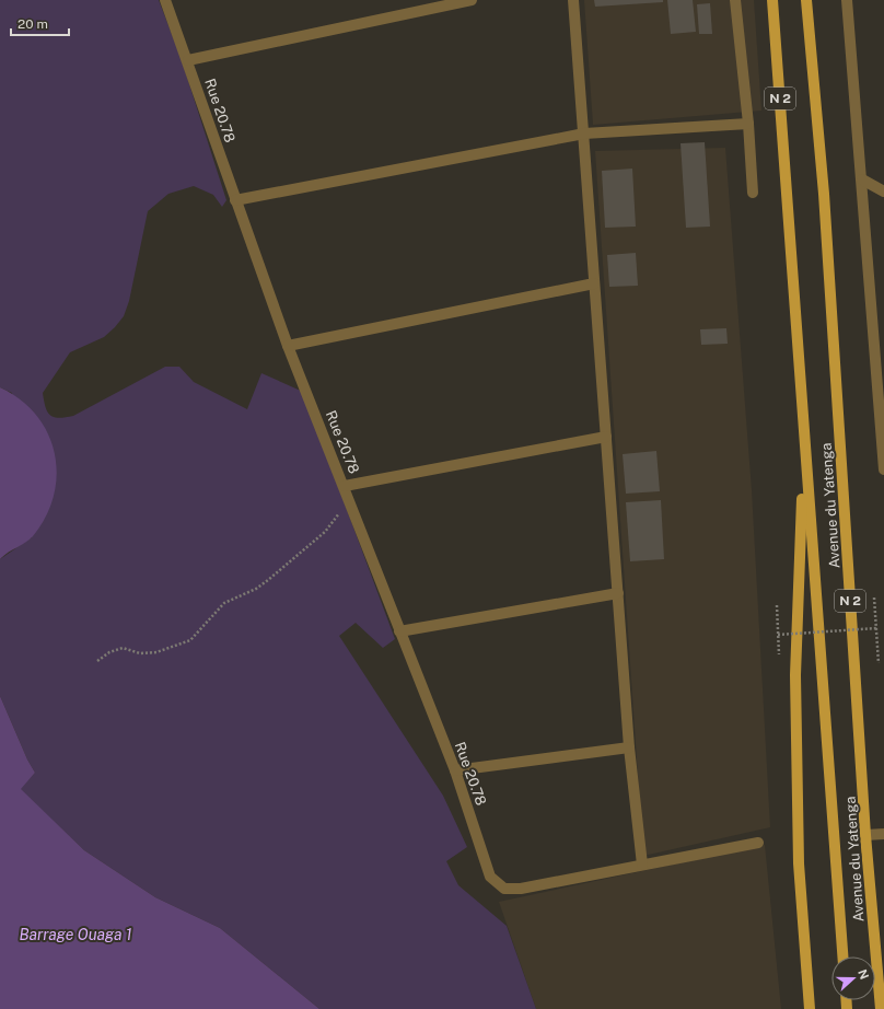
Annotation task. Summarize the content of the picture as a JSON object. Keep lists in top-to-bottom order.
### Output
{
  "streets": {
    "main road": ["N 2", "Avenue du Yatenga"],
    "street": ["Rue 20.78"]
  },
  "water": ["Barrage Ouaga 1"],
  "scale_bar": "20 m",
  "north": "right"
}
